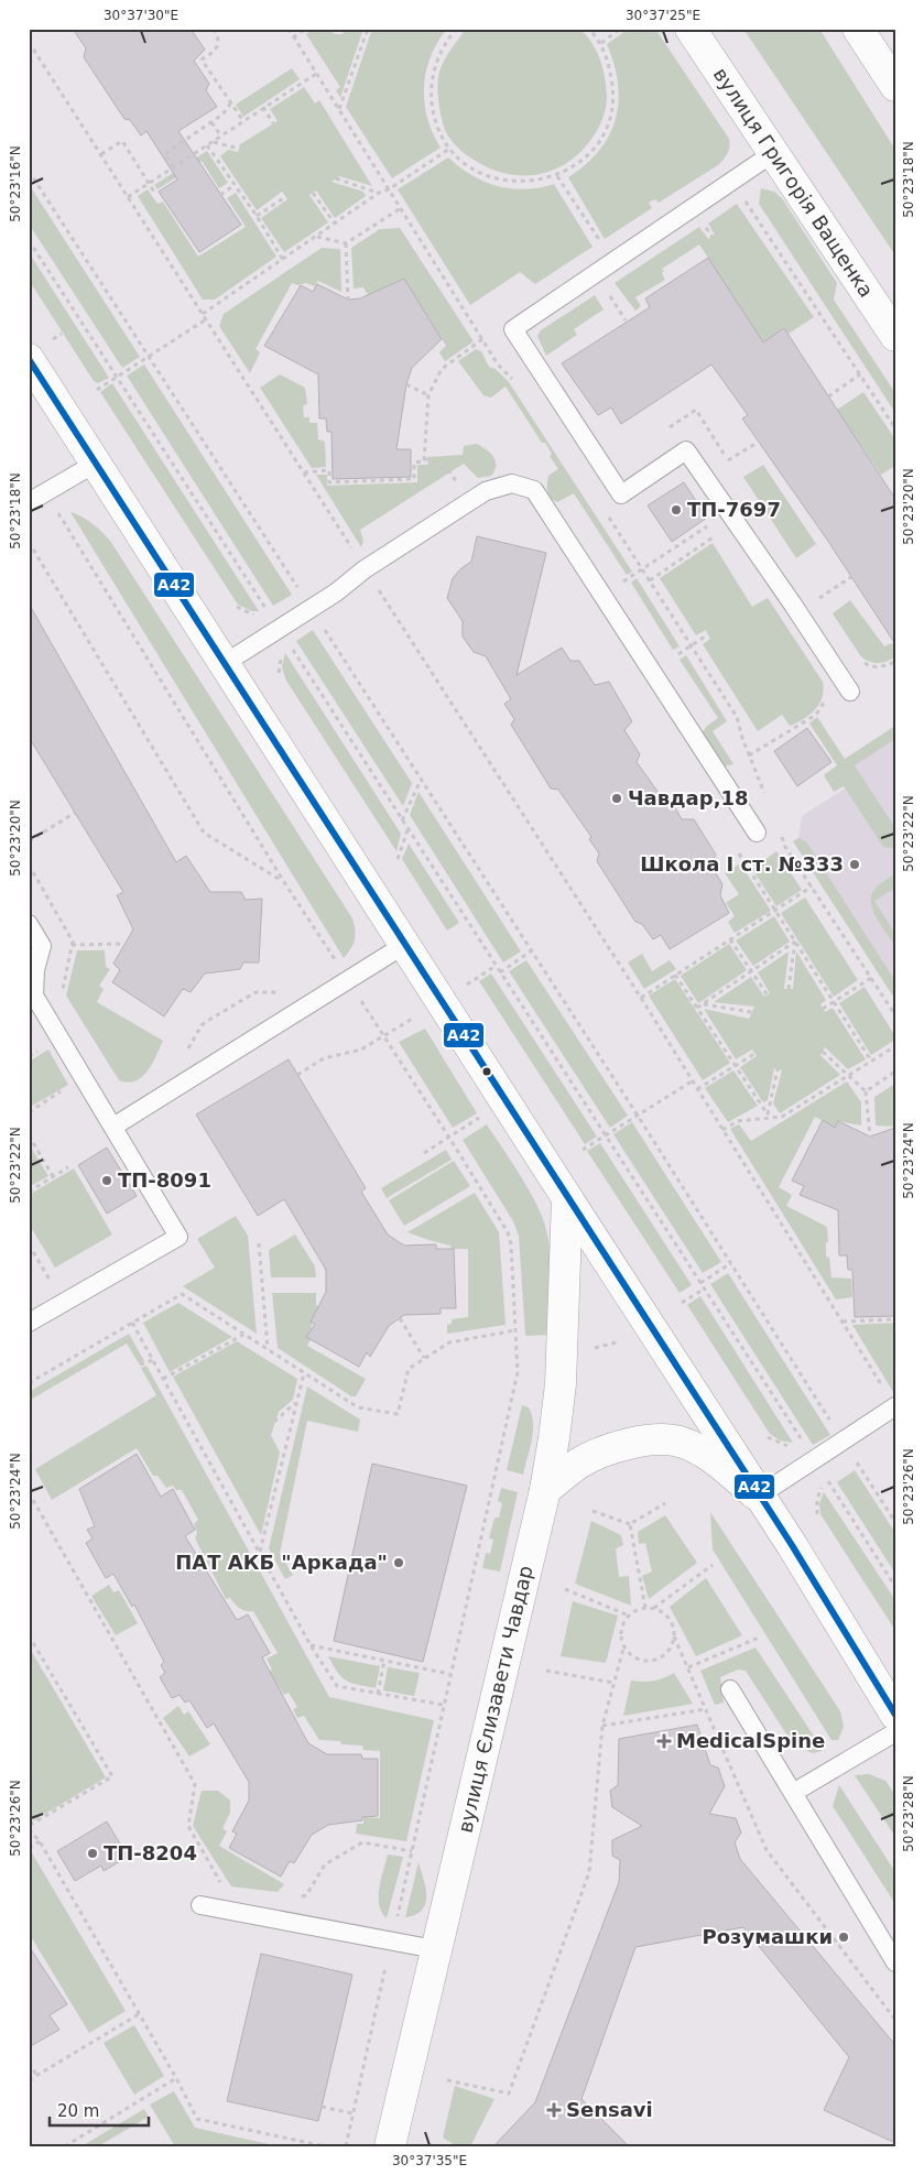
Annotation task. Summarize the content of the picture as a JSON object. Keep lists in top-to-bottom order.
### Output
{
  "streets": {
    "street": ["вулиця Григорія Ващенка", "вулиця Єлизавети Чавдар"]
  },
  "places": {
    "other": [
      "ТП-7697",
      "Чавдар,18",
      "Школа І ст. №333",
      "ТП-8091",
      "ПАТ АКБ \"Аркада\"",
      "ТП-8204",
      "Розумашки"
    ],
    "health": ["MedicalSpine", "Sensavi"]
  },
  "lines": ["transit line А42"],
  "scale_bar": "20 m",
  "coordinates": [
    "30°37'30\"E",
    "30°37'25\"E",
    "50°23'18\"N",
    "50°23'16\"N",
    "50°23'20\"N",
    "50°23'22\"N",
    "50°23'24\"N",
    "50°23'26\"N",
    "50°23'28\"N",
    "30°37'35\"E"
  ]
}
